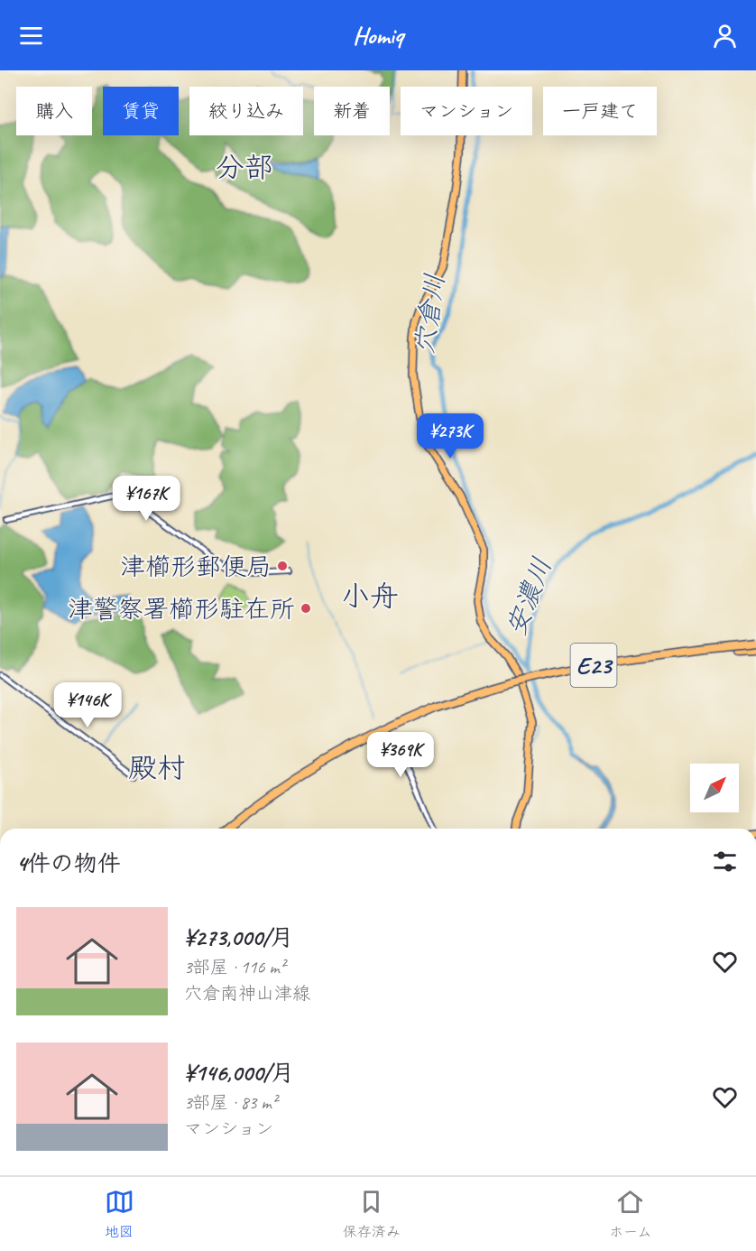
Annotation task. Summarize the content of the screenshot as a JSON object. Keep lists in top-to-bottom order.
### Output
{
  "streets": {
    "highway": ["E23"]
  },
  "districts": ["分部", "小舟", "殿村"],
  "water": ["穴倉川", "安濃川"],
  "places": ["津櫛形郵便局", "津警察署櫛形駐在所"],
  "north": "top right",
  "page": {
    "header": "Homiq",
    "chip": [
      "購入",
      "賃貸",
      "絞り込み",
      "新着",
      "マンション",
      "一戸建て"
    ],
    "price": [
      "¥273K",
      "¥167K",
      "¥146K",
      "¥369K"
    ],
    "heading": "4件の物件",
    "list": [
      {
        "name": "¥273,000/月",
        "note": "3部屋 · 116 m² · 穴倉南神山津線"
      },
      {
        "name": "¥146,000/月",
        "note": "3部屋 · 83 m² · マンション"
      }
    ],
    "tabs": ["地図", "保存済み", "ホーム"]
  }
}
